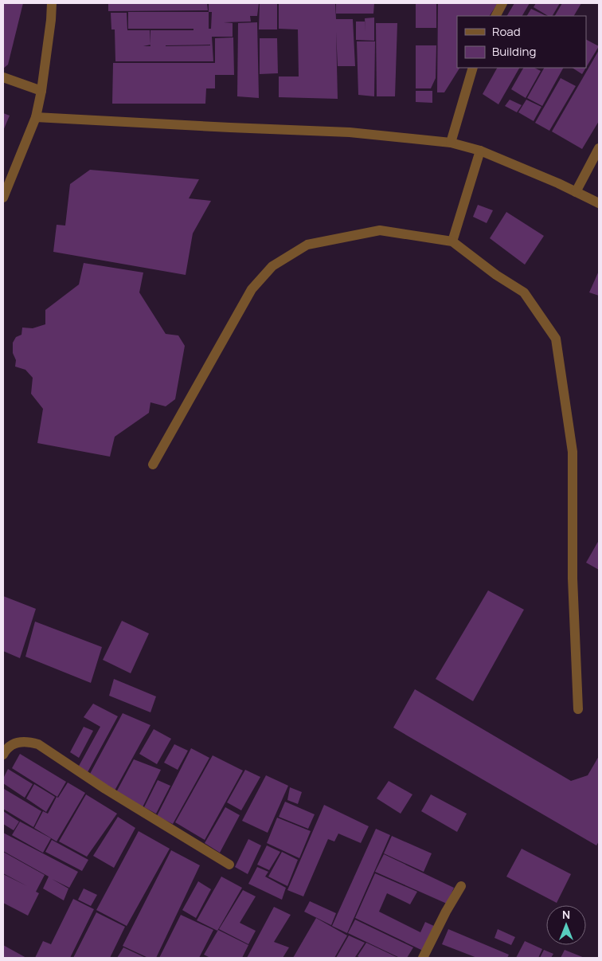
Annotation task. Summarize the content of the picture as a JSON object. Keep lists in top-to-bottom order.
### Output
{
  "legend": ["Road", "Building"],
  "north": "top"
}
